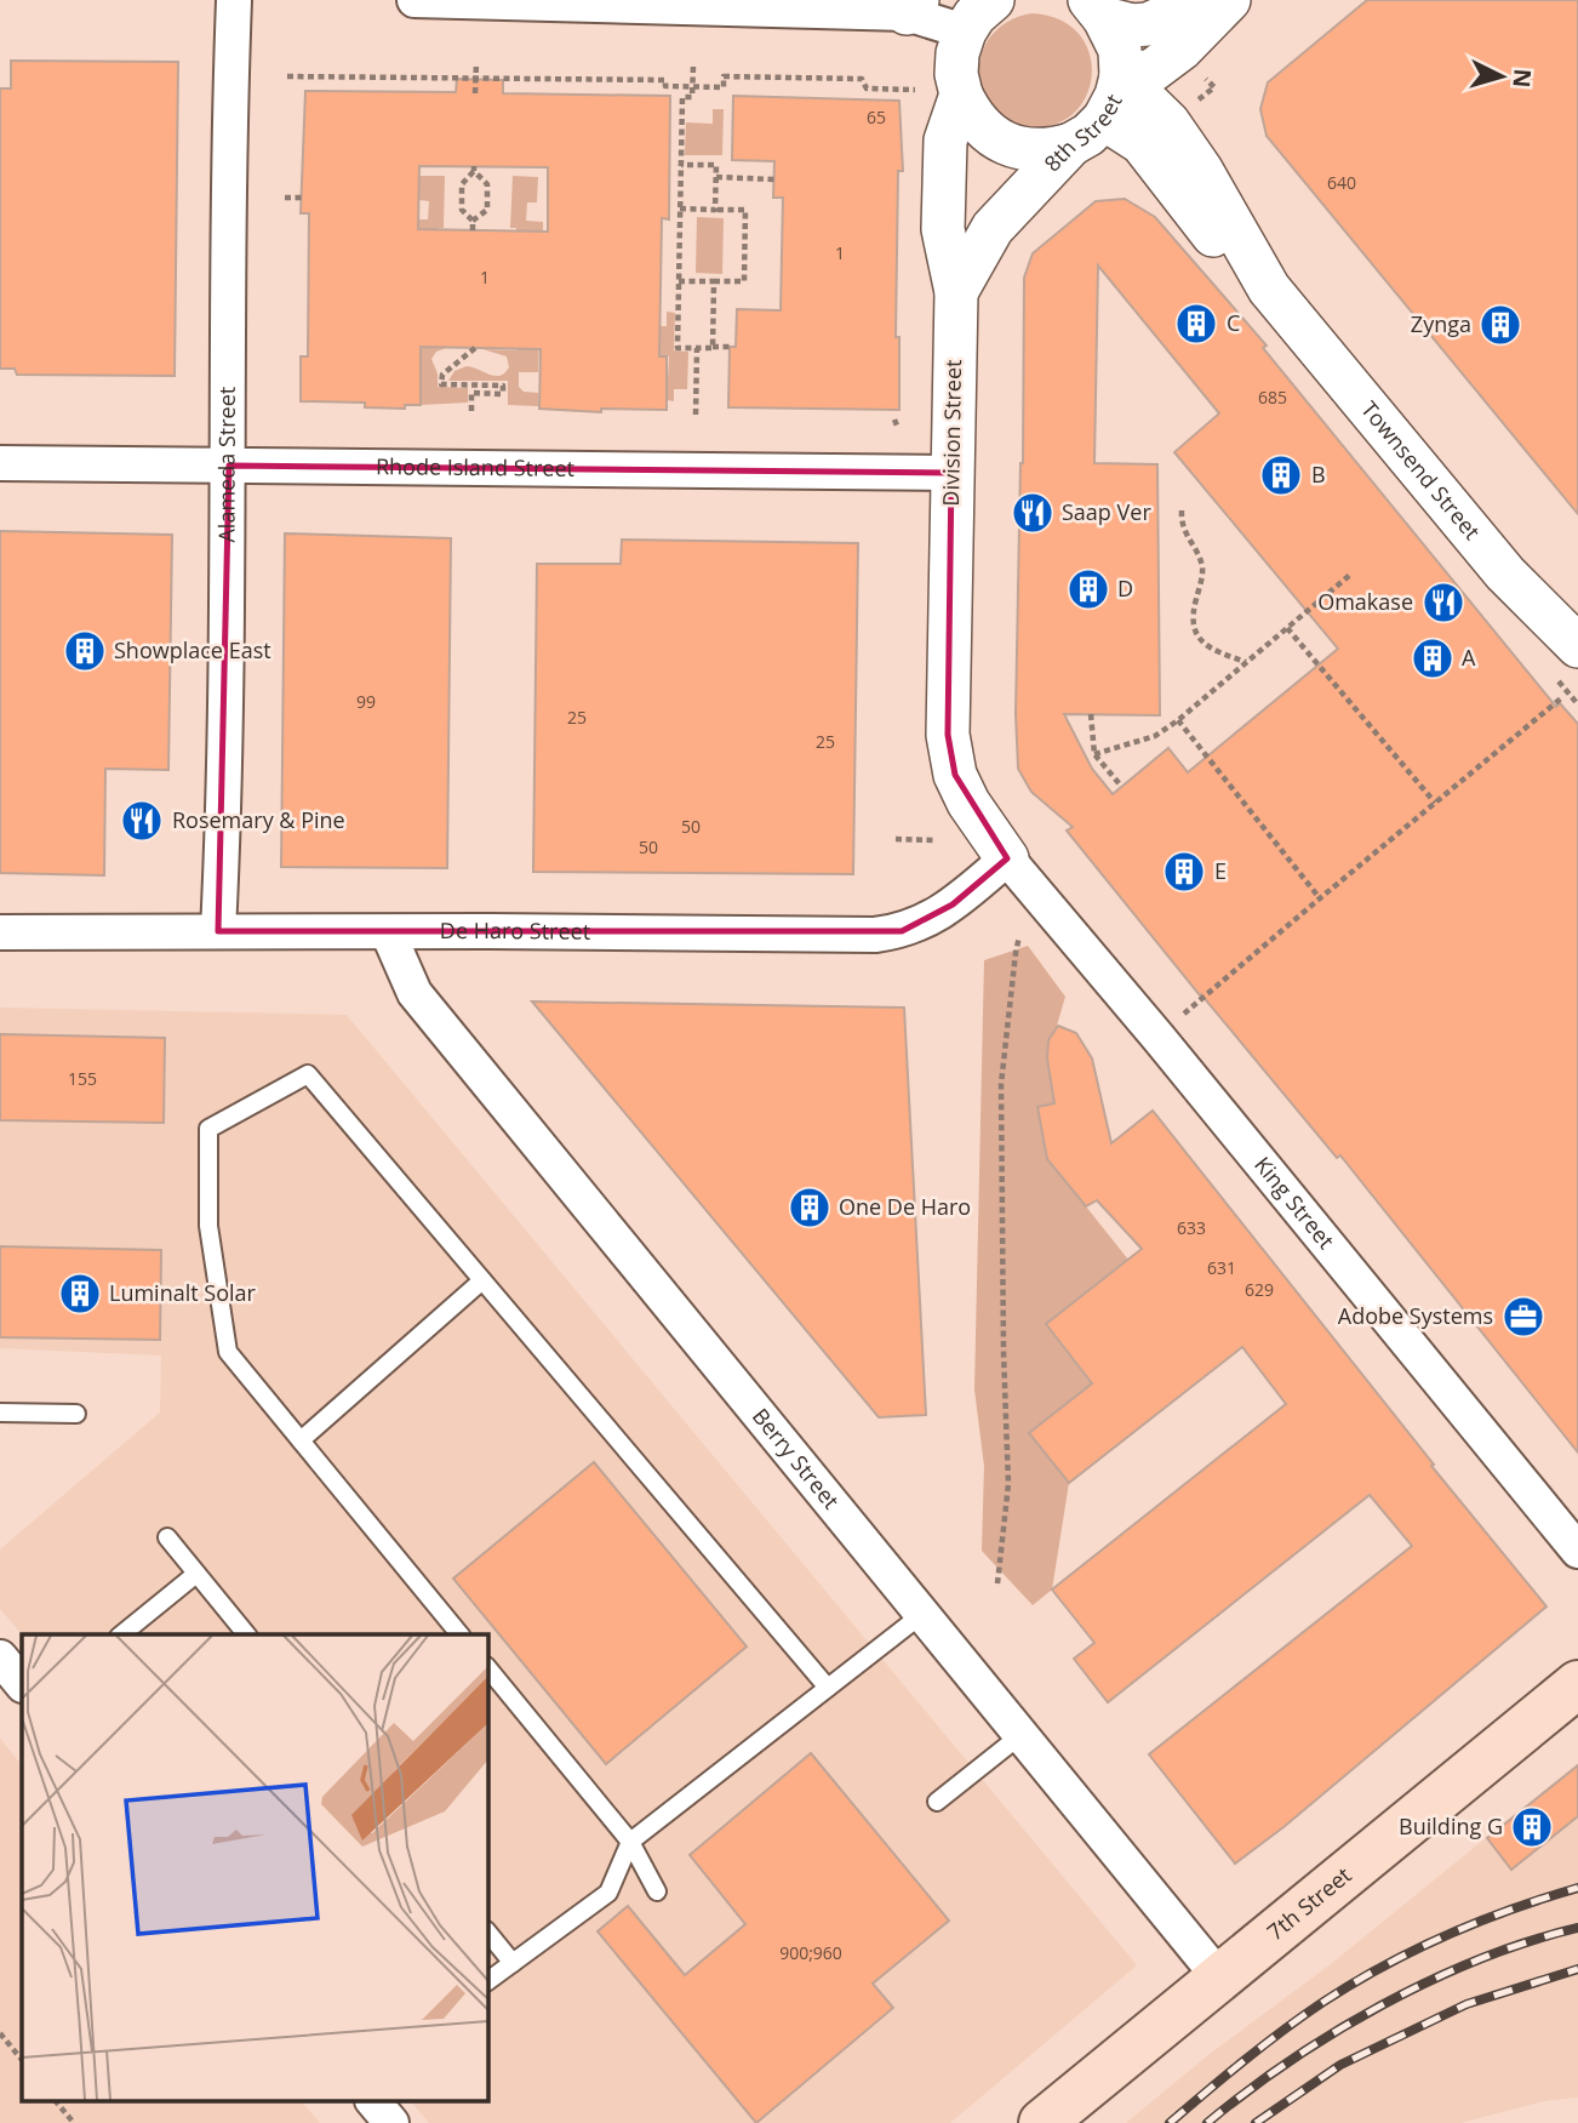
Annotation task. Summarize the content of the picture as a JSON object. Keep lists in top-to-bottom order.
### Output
{
  "streets": {
    "main road": ["7th Street"],
    "street": [
      "8th Street",
      "Division Street",
      "Alameda Street",
      "Rhode Island Street",
      "Townsend Street",
      "De Haro Street",
      "King Street",
      "Berry Street"
    ]
  },
  "crossings": [
    ["8th Street", "Division Street"],
    ["8th Street", "Townsend Street"],
    ["Division Street", "Rhode Island Street"],
    ["Division Street", "De Haro Street"],
    ["Division Street", "King Street"],
    ["Alameda Street", "Rhode Island Street"],
    ["Alameda Street", "De Haro Street"],
    ["De Haro Street", "King Street"],
    ["De Haro Street", "Berry Street"],
    ["Berry Street", "7th Street"]
  ],
  "places": {
    "building": [
      "C",
      "Zynga",
      "B",
      "D",
      "Showplace East",
      "A",
      "E",
      "One De Haro",
      "Luminalt Solar",
      "Building G"
    ],
    "restaurant": ["Saap Ver", "Omakase", "Rosemary & Pine"],
    "office": ["Adobe Systems"]
  },
  "house_numbers": [
    "65",
    "640",
    "1",
    "1",
    "685",
    "99",
    "25",
    "25",
    "50",
    "50",
    "155",
    "633",
    "631",
    "629",
    "900;960"
  ],
  "north": "right"
}
